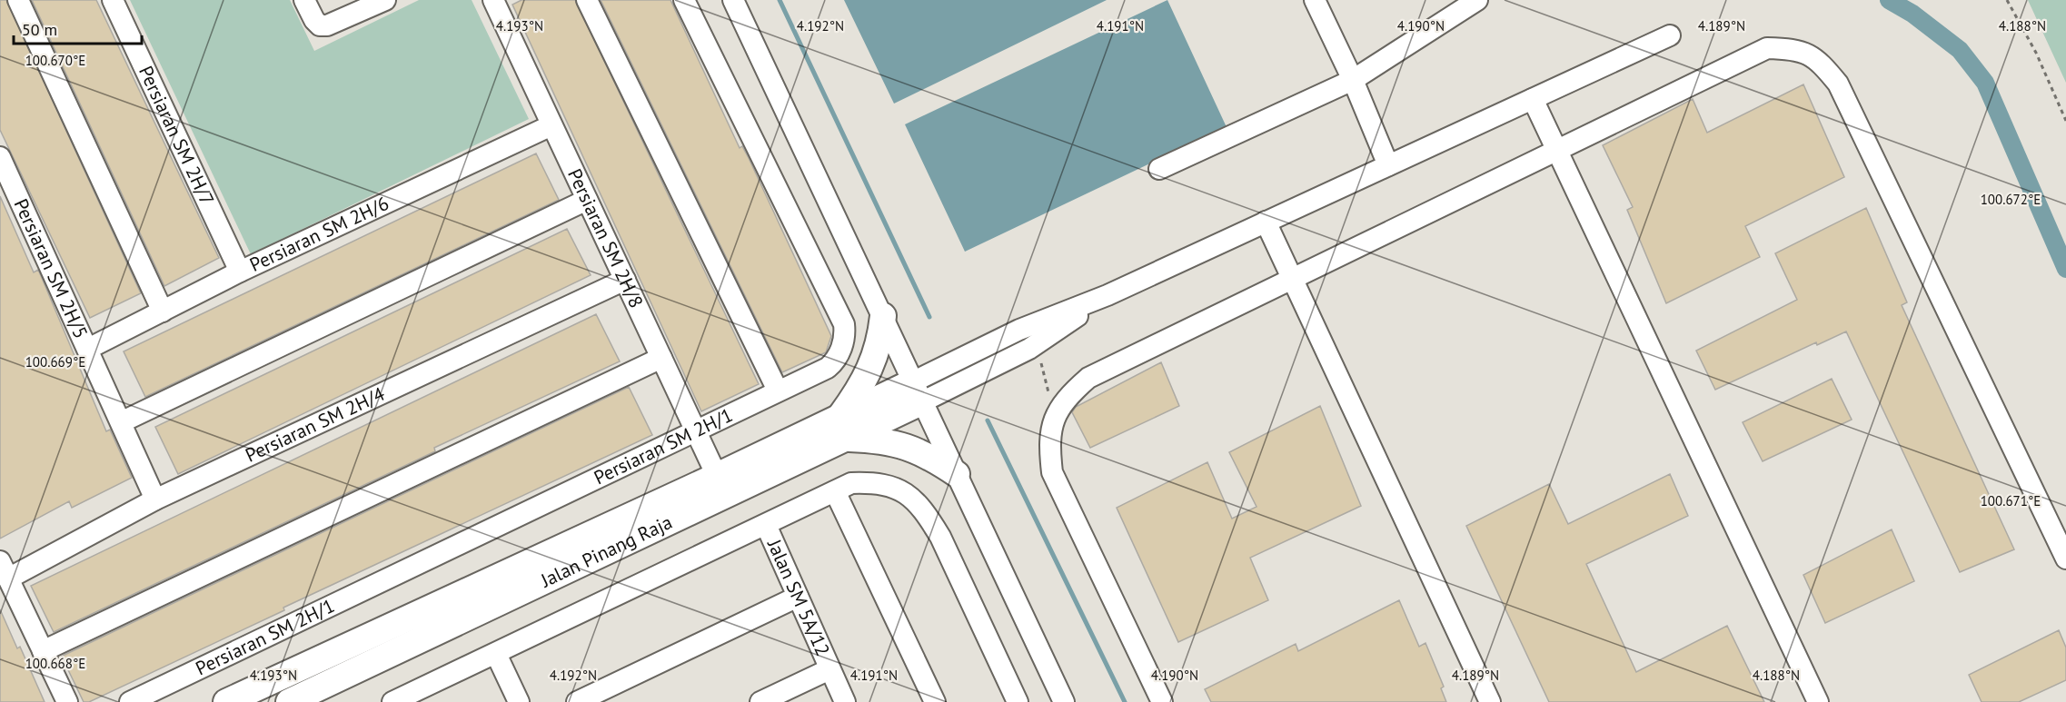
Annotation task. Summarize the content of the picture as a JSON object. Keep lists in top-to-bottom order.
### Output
{
  "streets": {
    "main road": ["Jalan Pinang Raja"],
    "street": [
      "Persiaran SM 2H/7",
      "Persiaran SM 2H/6",
      "Persiaran SM 2H/8",
      "Persiaran SM 2H/5",
      "Persiaran SM 2H/4",
      "Persiaran SM 2H/1",
      "Jalan SM 5A/12"
    ]
  },
  "crossings": [
    ["Persiaran SM 2H/7", "Persiaran SM 2H/6"],
    ["Persiaran SM 2H/6", "Persiaran SM 2H/8"],
    ["Persiaran SM 2H/6", "Persiaran SM 2H/5"],
    ["Persiaran SM 2H/8", "Persiaran SM 2H/4"],
    ["Persiaran SM 2H/8", "Persiaran SM 2H/1"],
    ["Persiaran SM 2H/5", "Persiaran SM 2H/4"]
  ],
  "scale_bar": "50 m",
  "coordinates": [
    "4.193°N",
    "4.192°N",
    "4.191°N",
    "4.190°N",
    "4.189°N",
    "4.188°N",
    "100.670°E",
    "100.672°E",
    "100.669°E",
    "100.671°E",
    "100.668°E"
  ]
}
